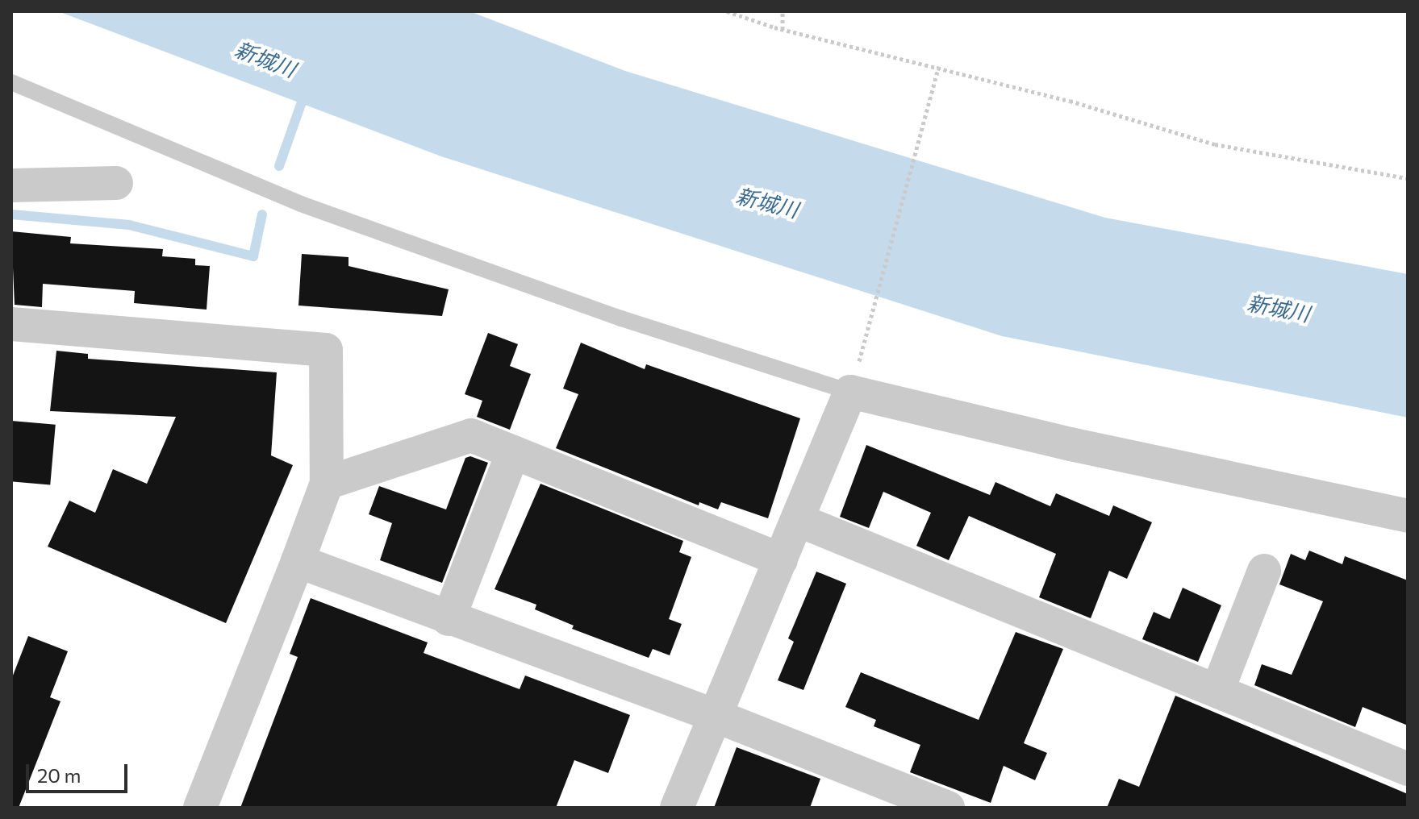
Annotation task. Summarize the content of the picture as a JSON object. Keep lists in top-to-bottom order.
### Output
{
  "water": ["新城川"],
  "scale_bar": "20 m"
}
